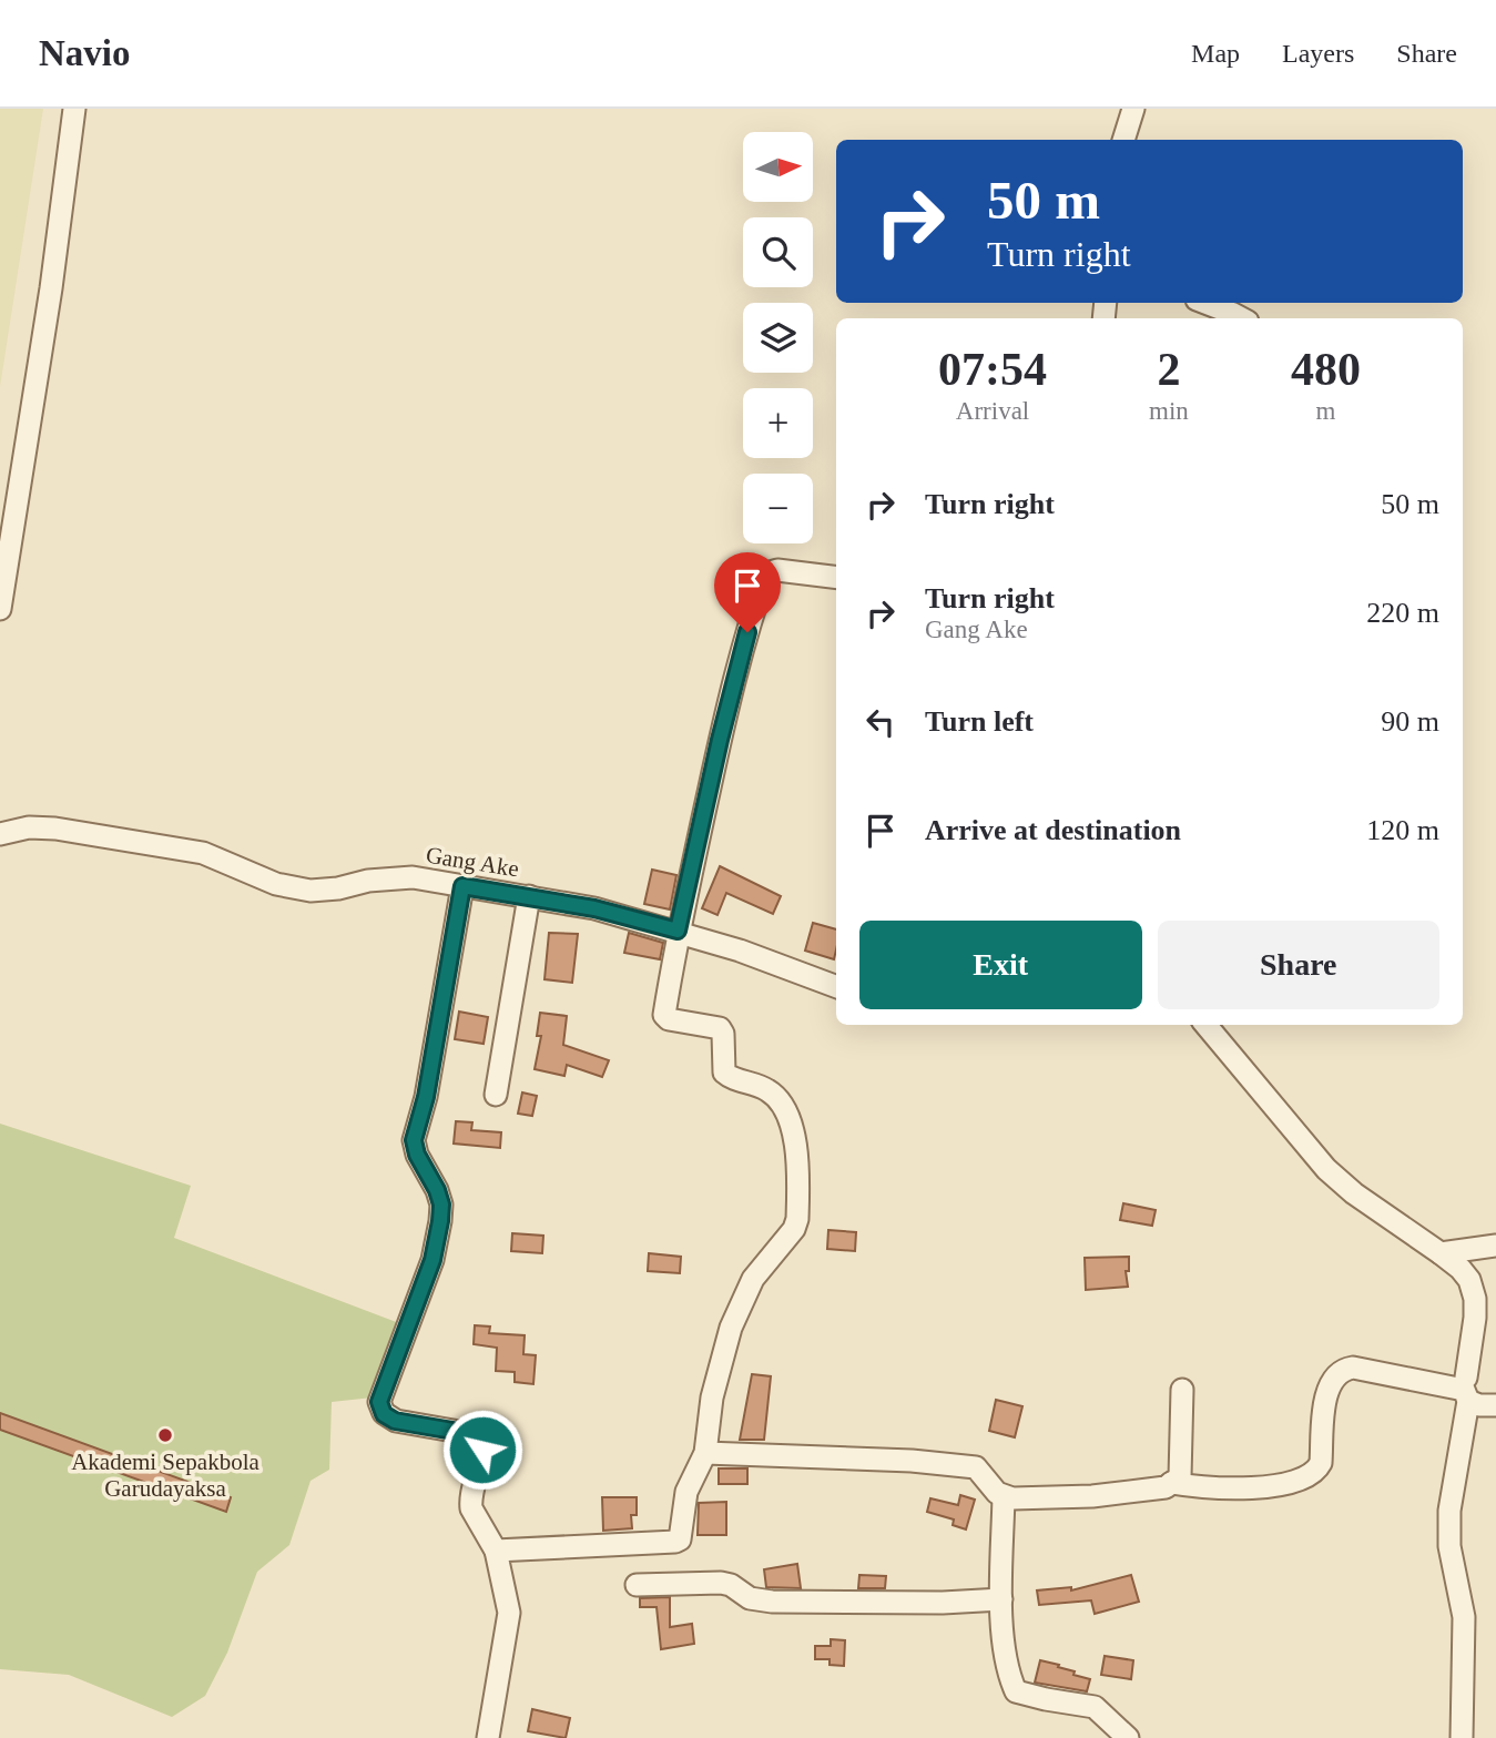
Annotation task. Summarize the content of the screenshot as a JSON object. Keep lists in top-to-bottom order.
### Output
{
  "streets": {
    "street": ["Gang Ake"]
  },
  "places": ["Akademi Sepakbola Garudayaksa"],
  "north": "right",
  "page": {
    "header": "Navio",
    "nav": ["Map", "Layers", "Share"],
    "map_buttons": ["+", "−"],
    "turn": ["50 m", "Turn right"],
    "eta": [
      "07:54",
      "Arrival",
      "2",
      "min",
      "480",
      "m"
    ],
    "list": [
      {
        "name": "Turn right",
        "value": "50 m"
      },
      {
        "name": "Turn right",
        "note": "Gang Ake",
        "value": "220 m"
      },
      {
        "name": "Turn left",
        "value": "90 m"
      },
      {
        "name": "Arrive at destination",
        "value": "120 m"
      }
    ],
    "buttons": ["Exit", "Share"]
  }
}
